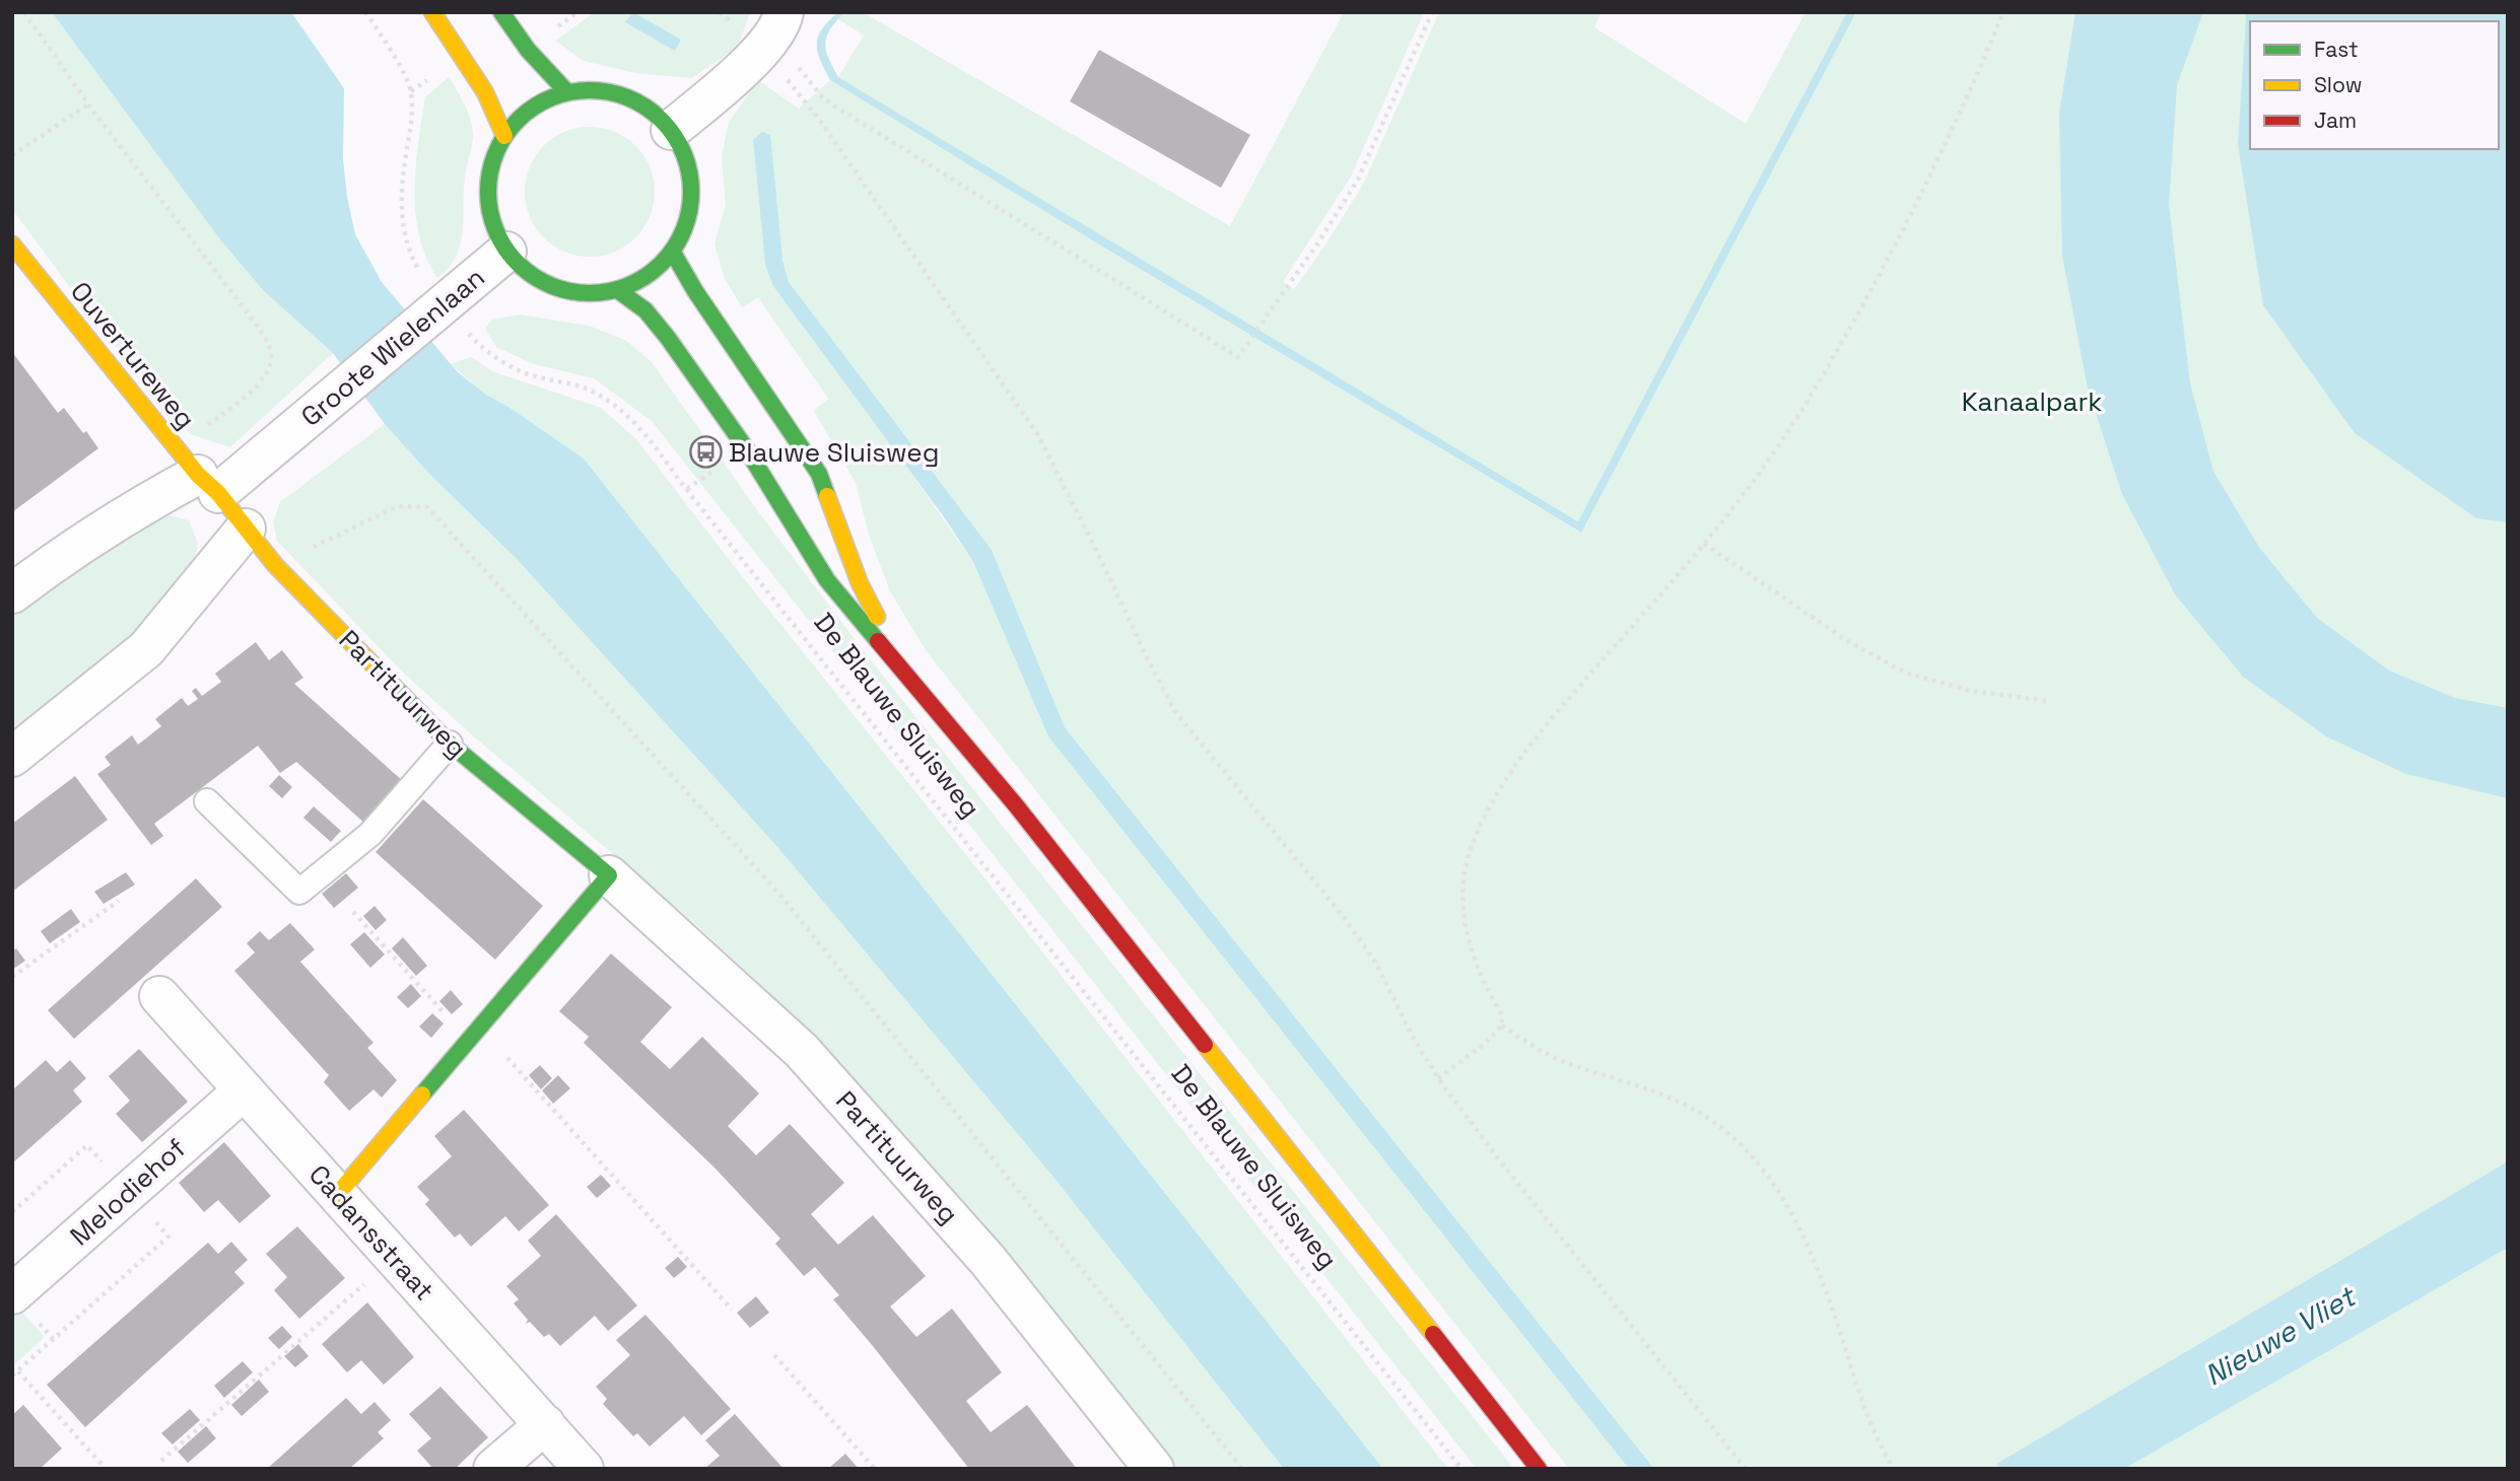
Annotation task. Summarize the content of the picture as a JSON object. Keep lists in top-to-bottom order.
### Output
{
  "streets": {
    "main road": ["Ouvertureweg", "Partituurweg", "De Blauwe Sluisweg"],
    "street": ["Groote Wielenlaan", "Melodiehof", "Cadansstraat"]
  },
  "crossings": [
    ["Groote Wielenlaan", "Ouvertureweg"],
    ["Groote Wielenlaan", "Partituurweg"],
    ["Groote Wielenlaan", "De Blauwe Sluisweg"],
    ["Ouvertureweg", "Partituurweg"],
    ["Melodiehof", "Cadansstraat"]
  ],
  "water": ["Nieuwe Vliet"],
  "parks": ["Kanaalpark"],
  "places": {
    "bus stop": ["Blauwe Sluisweg"]
  },
  "legend": ["Fast", "Slow", "Jam"]
}
